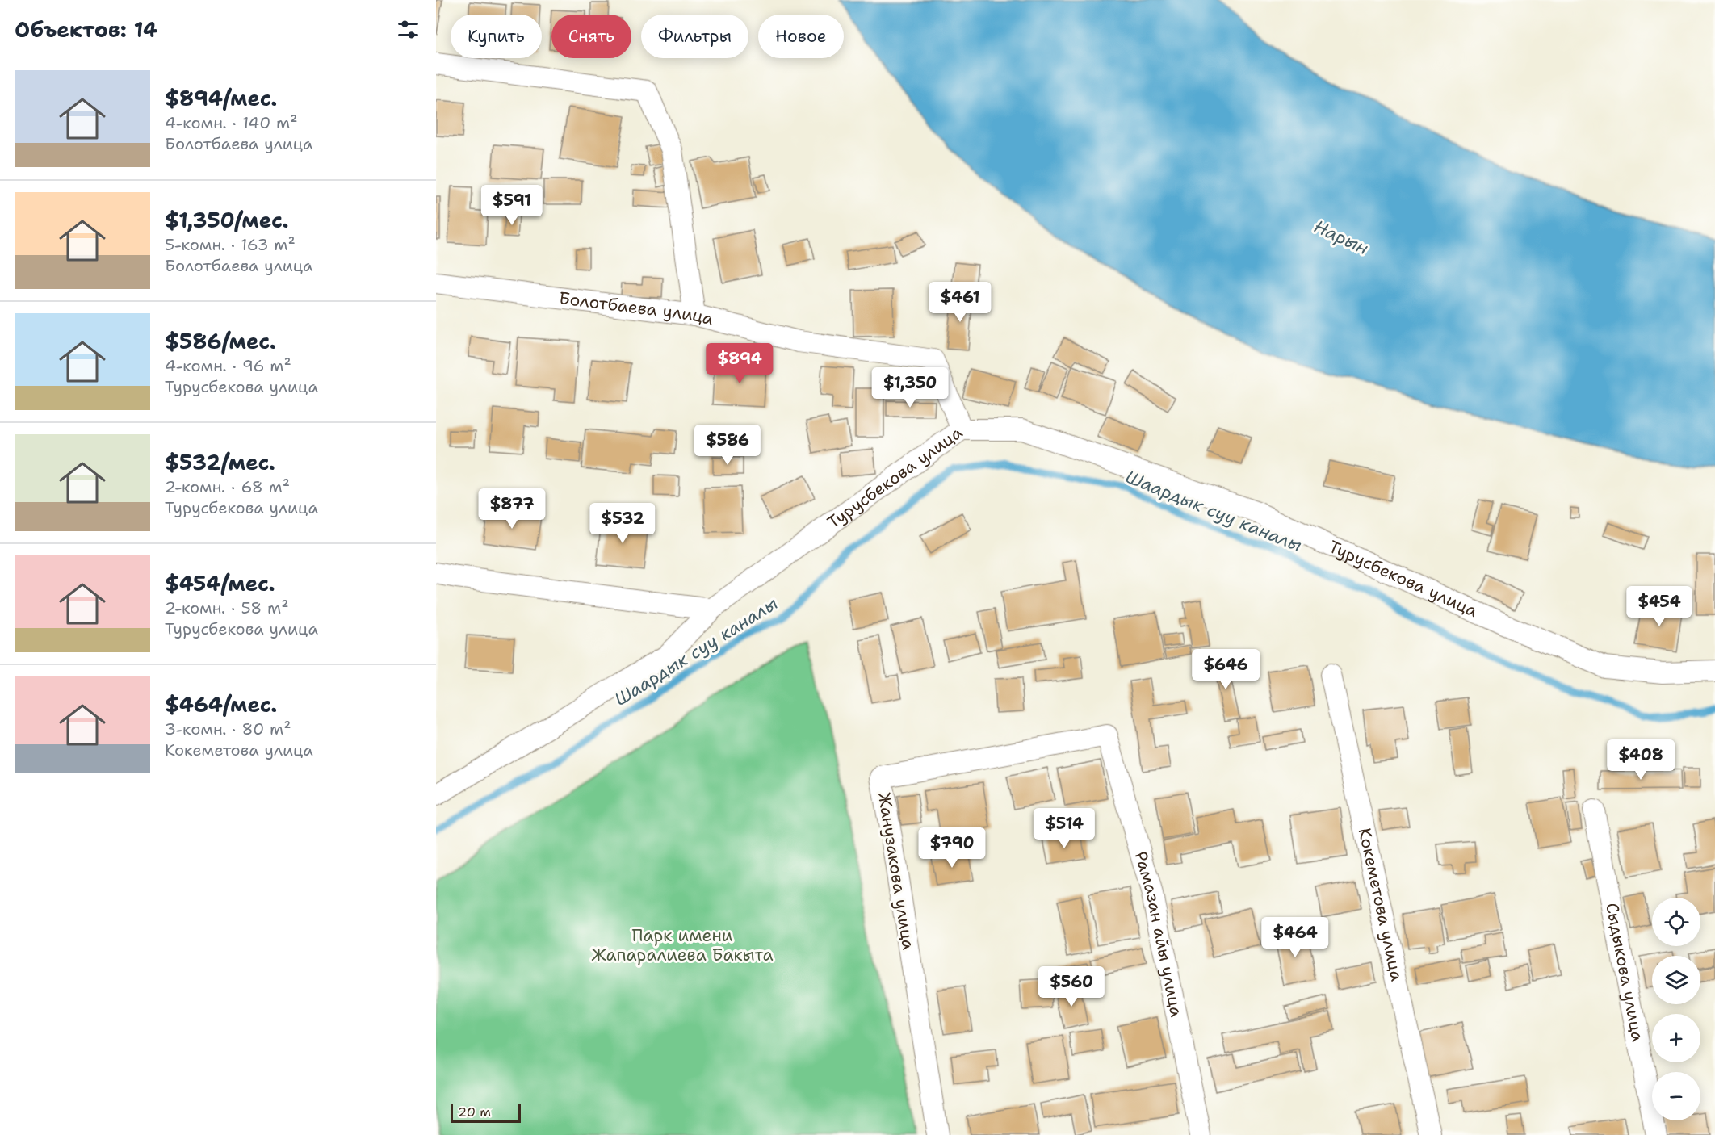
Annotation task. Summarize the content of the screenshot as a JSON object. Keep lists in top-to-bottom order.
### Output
{
  "streets": {
    "street": [
      "Болотбаева улица",
      "Турусбекова улица",
      "Жанузакова улица",
      "Кокеметова улица",
      "Рамазан айы улица",
      "Сыдыкова улица"
    ]
  },
  "crossings": [
    ["Болотбаева улица", "Турусбекова улица"],
    ["Жанузакова улица", "Рамазан айы улица"]
  ],
  "water": ["Нарын", "Шаардык суу каналы"],
  "parks": ["Парк имени Жапаралиева Бакыта"],
  "scale_bar": "20 m",
  "page": {
    "heading": "Объектов: 14",
    "chip": [
      "Купить",
      "Снять",
      "Фильтры",
      "Новое"
    ],
    "list": [
      {
        "name": "$894/мес.",
        "note": "4-комн. · 140 m² · Болотбаева улица"
      },
      {
        "name": "$1,350/мес.",
        "note": "5-комн. · 163 m² · Болотбаева улица"
      },
      {
        "name": "$586/мес.",
        "note": "4-комн. · 96 m² · Турусбекова улица"
      },
      {
        "name": "$532/мес.",
        "note": "2-комн. · 68 m² · Турусбекова улица"
      },
      {
        "name": "$454/мес.",
        "note": "2-комн. · 58 m² · Турусбекова улица"
      },
      {
        "name": "$464/мес.",
        "note": "3-комн. · 80 m² · Кокеметова улица"
      }
    ],
    "price": [
      "$591",
      "$461",
      "$894",
      "$1,350",
      "$586",
      "$877",
      "$532",
      "$454",
      "$646",
      "$408",
      "$514",
      "$790",
      "$464",
      "$560"
    ],
    "map_buttons": ["+", "−"],
    "scale": "20 m"
  }
}
